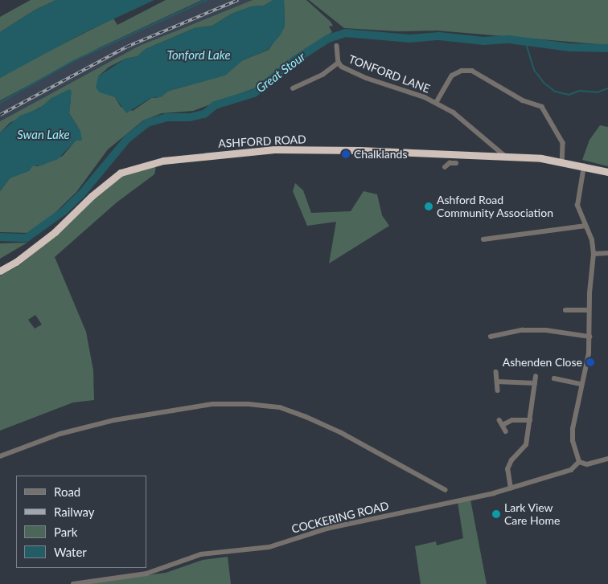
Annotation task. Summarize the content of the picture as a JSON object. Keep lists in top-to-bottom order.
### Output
{
  "streets": {
    "highway": ["ASHFORD ROAD"],
    "street": ["TONFORD LANE", "COCKERING ROAD"]
  },
  "crossings": [
    ["TONFORD LANE", "ASHFORD ROAD"]
  ],
  "water": ["Tonford Lake", "Great Stour", "Swan Lake"],
  "places": [
    "Chalklands",
    "Ashford Road Community Association",
    "Ashenden Close",
    "Lark View Care Home"
  ],
  "legend": [
    "Road",
    "Railway",
    "Park",
    "Water"
  ]
}
